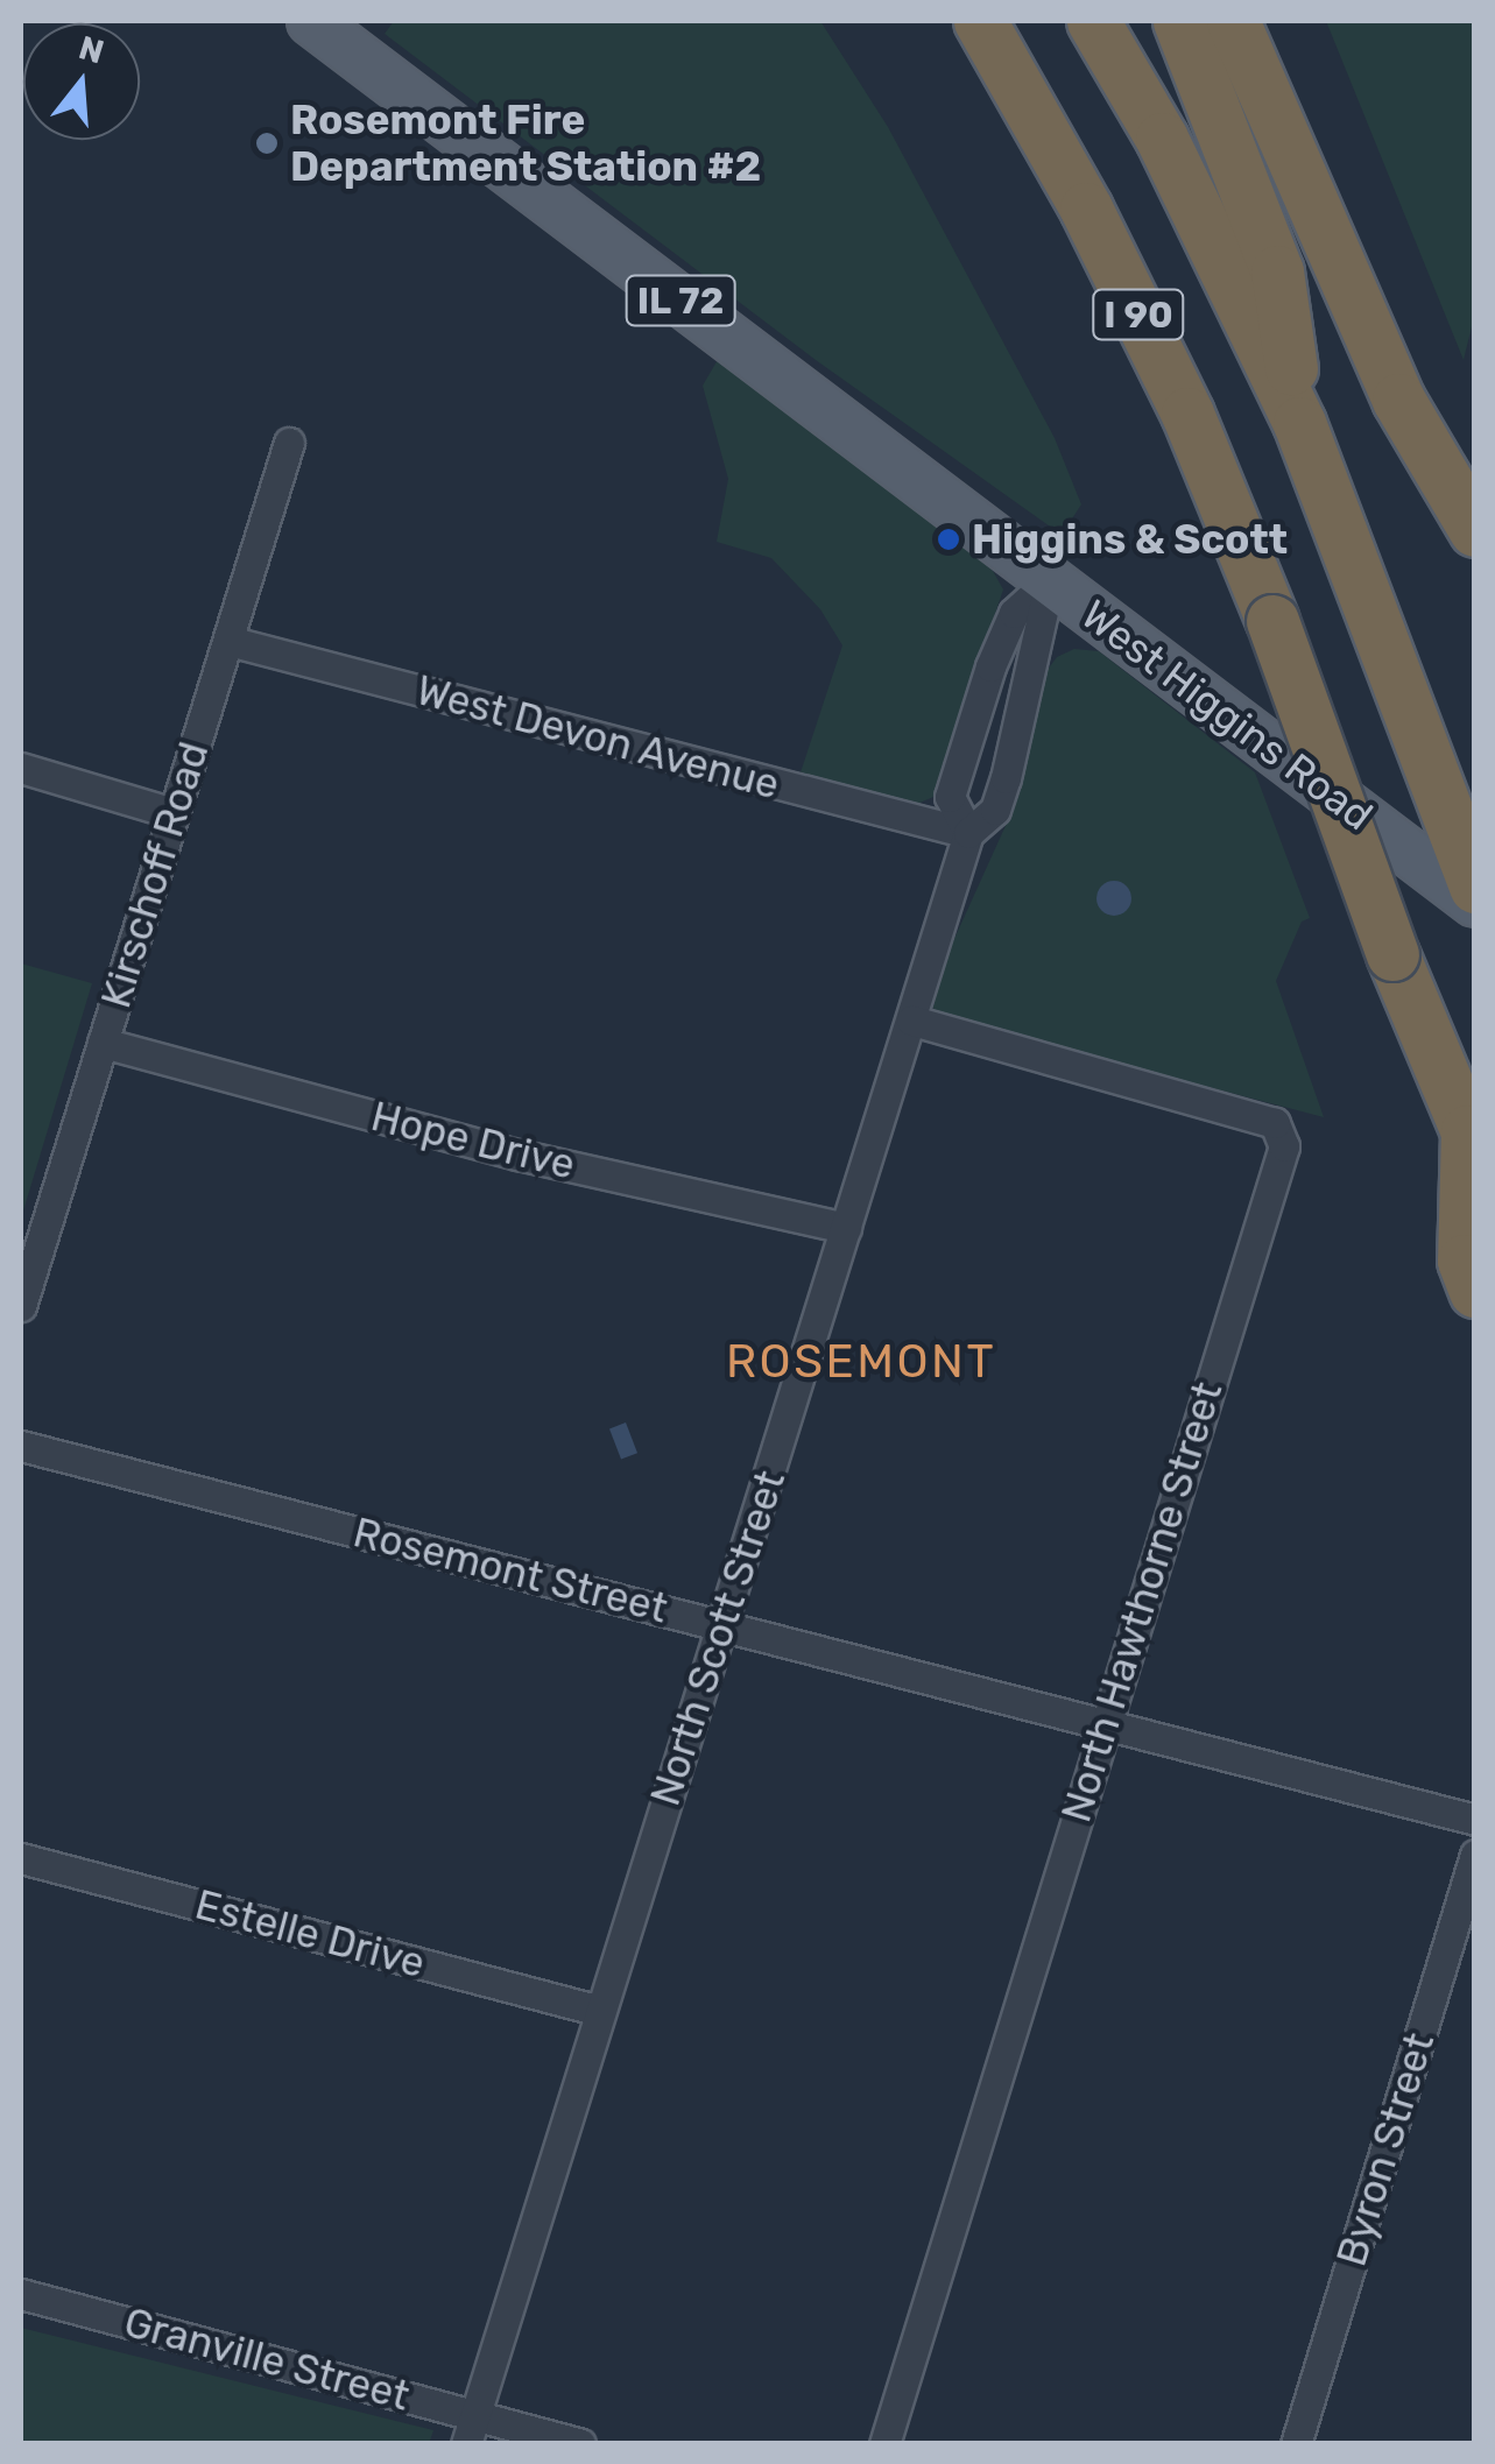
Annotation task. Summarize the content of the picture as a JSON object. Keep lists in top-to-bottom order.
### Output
{
  "streets": {
    "highway": ["I 90"],
    "main road": ["IL 72", "West Higgins Road"],
    "street": [
      "West Devon Avenue",
      "Kirschoff Road",
      "Hope Drive",
      "Rosemont Street",
      "North Hawthorne Street",
      "North Scott Street",
      "Estelle Drive",
      "Byron Street",
      "Granville Street"
    ]
  },
  "crossings": [
    ["West Higgins Road", "North Scott Street"],
    ["West Devon Avenue", "Kirschoff Road"],
    ["West Devon Avenue", "North Scott Street"],
    ["Kirschoff Road", "Hope Drive"],
    ["Hope Drive", "North Scott Street"],
    ["Rosemont Street", "North Hawthorne Street"],
    ["Rosemont Street", "North Scott Street"],
    ["North Hawthorne Street", "North Scott Street"],
    ["North Scott Street", "Estelle Drive"],
    ["North Scott Street", "Granville Street"]
  ],
  "districts": ["ROSEMONT"],
  "places": ["Rosemont Fire Department Station #2", "Higgins & Scott"],
  "north": "top"
}
